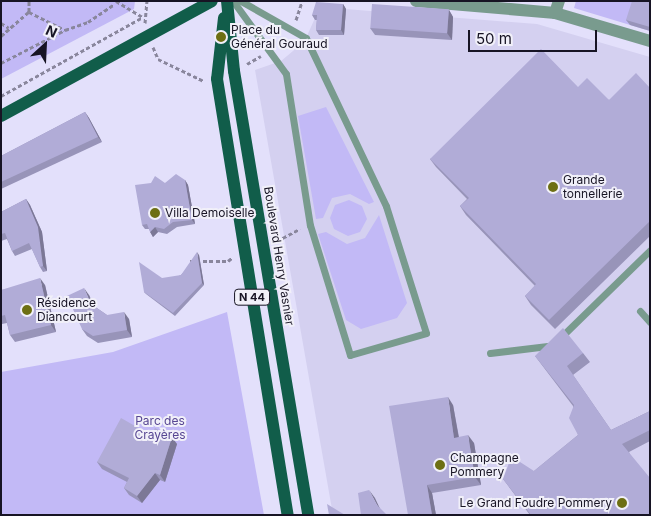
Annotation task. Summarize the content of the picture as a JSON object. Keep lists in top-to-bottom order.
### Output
{
  "streets": {
    "main road": ["Boulevard Henry Vasnier", "N 44"]
  },
  "parks": ["Parc des Crayères"],
  "places": [
    "Place du Général Gouraud",
    "Grande tonnellerie",
    "Villa Demoiselle",
    "Résidence Diancourt",
    "Champagne Pommery",
    "Le Grand Foudre Pommery"
  ],
  "scale_bar": "50 m",
  "north": "top right"
}
